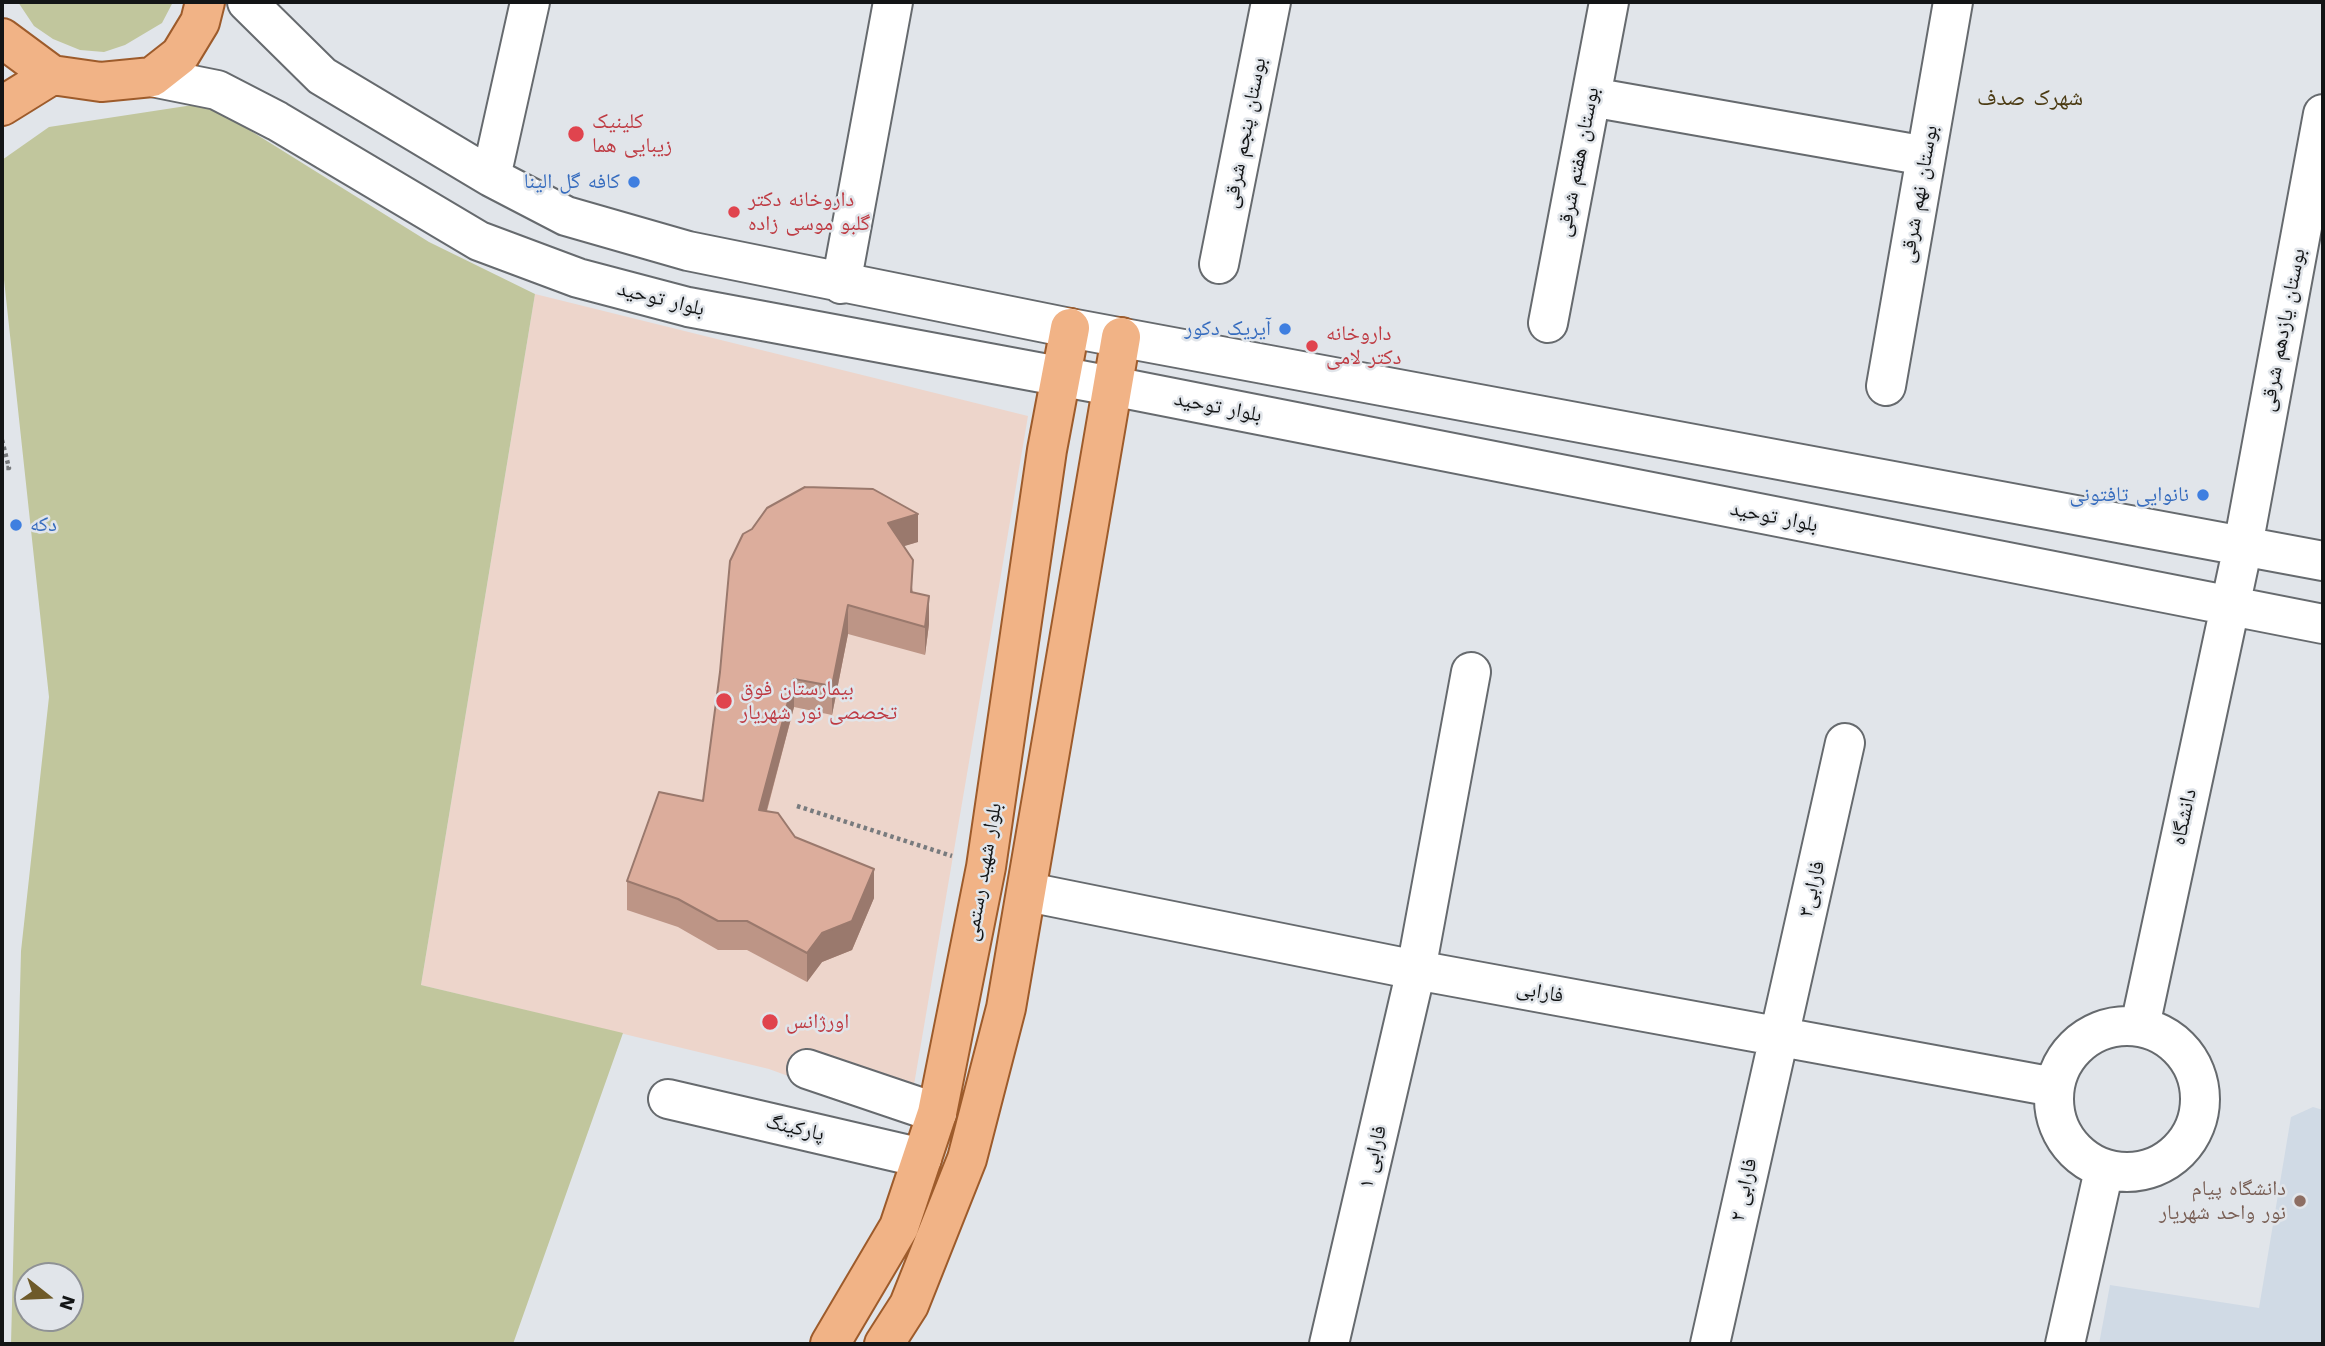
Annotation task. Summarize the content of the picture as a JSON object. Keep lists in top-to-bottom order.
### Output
{
  "streets": {
    "main road": ["بلوار شهید رستمی"],
    "street": [
      "بوستان پنجم شرقی",
      "بوستان هفتم شرقی",
      "بوستان نهم شرقی",
      "بلوار توحید",
      "بوستان یازدهم شرقی",
      "دانشگاه",
      "فارابی۳",
      "فارابی",
      "پارکینگ",
      "فارابی ۱",
      "فارابی ۲"
    ]
  },
  "crossings": [
    ["بلوار توحید", "بوستان یازدهم شرقی"],
    ["بلوار توحید", "دانشگاه"],
    ["بلوار توحید", "بلوار شهید رستمی"],
    ["بوستان یازدهم شرقی", "دانشگاه"],
    ["دانشگاه", "فارابی"],
    ["بلوار شهید رستمی", "پارکینگ"],
    ["فارابی۳", "فارابی"],
    ["فارابی۳", "فارابی ۲"],
    ["فارابی", "فارابی ۱"],
    ["فارابی", "فارابی ۲"]
  ],
  "districts": ["شهرک صدف"],
  "places": [
    "کلینیک زیبایی هما",
    "کافه گل الینا",
    "داروخانه دکتر گلبو موسی زاده",
    "آیریک دکور",
    "داروخانه دکتر لامی",
    "نانوایی تافتونی",
    "دکه",
    "بیمارستان فوق تخصصی نور شهریار",
    "اورژانس",
    "دانشگاه پیام نور واحد شهریار"
  ],
  "north": "right"
}
